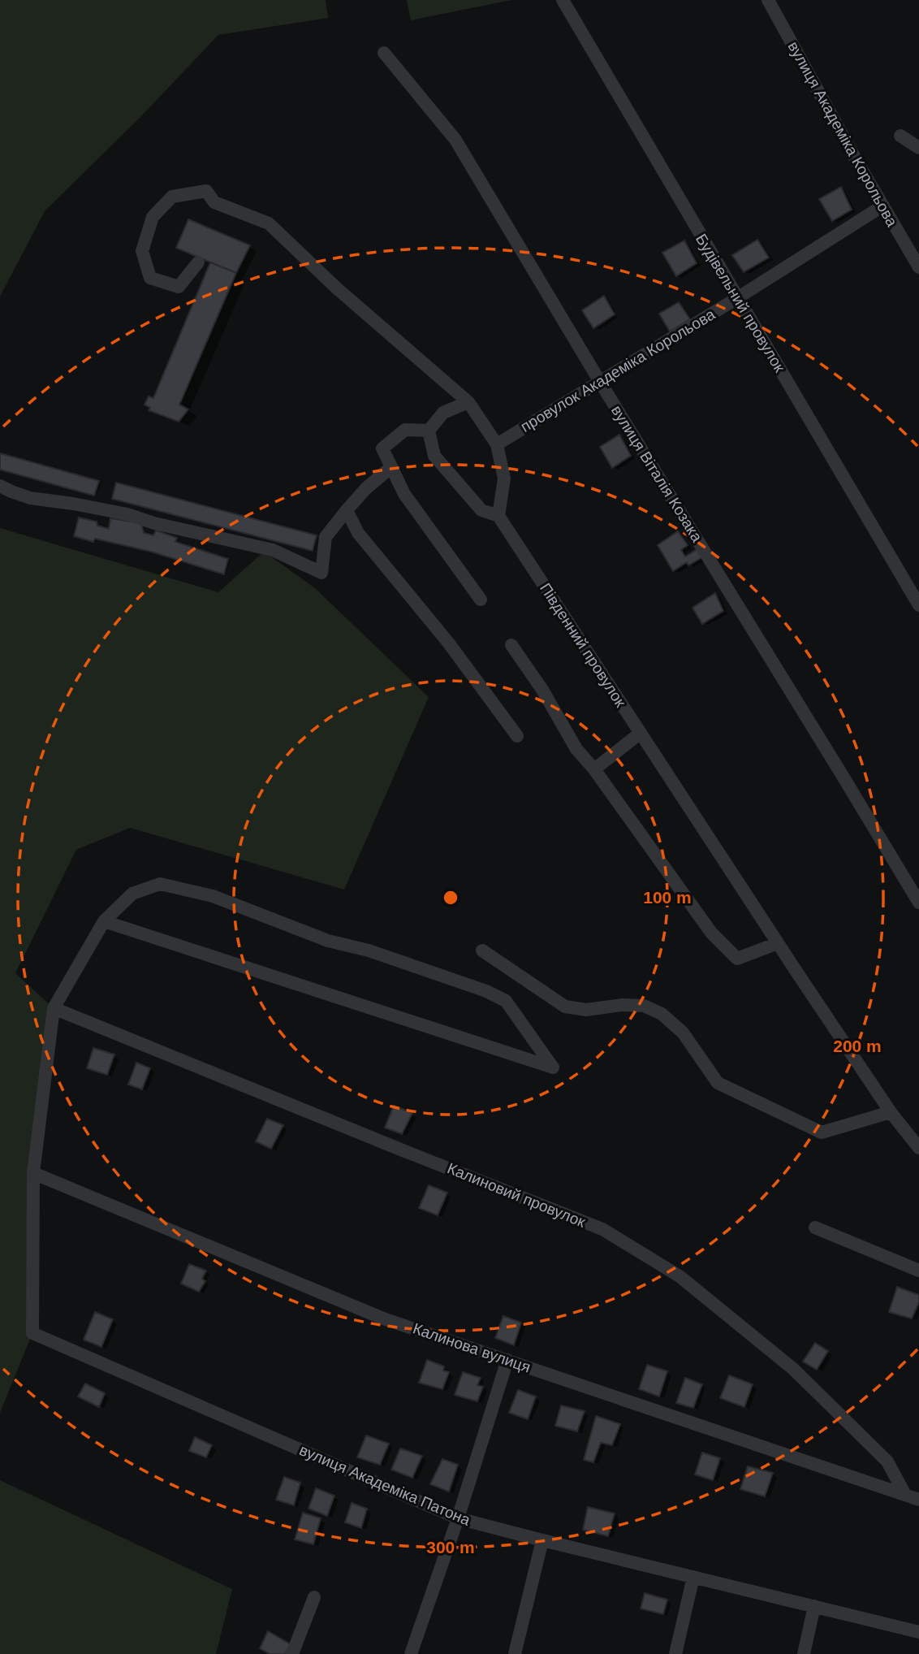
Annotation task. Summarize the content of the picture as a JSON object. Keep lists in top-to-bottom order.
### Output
{
  "streets": {
    "street": [
      "вулиця Академіка Корольова",
      "Будівельний провулок",
      "провулок Академіка Корольова",
      "вулиця Віталія Козака",
      "Південний провулок",
      "Калиновий провулок",
      "Калинова вулиця",
      "вулиця Академіка Патона"
    ]
  },
  "crossings": [
    ["вулиця Академіка Корольова", "провулок Академіка Корольова"],
    ["Будівельний провулок", "провулок Академіка Корольова"],
    ["провулок Академіка Корольова", "вулиця Віталія Козака"],
    ["Калиновий провулок", "Калинова вулиця"],
    ["Калинова вулиця", "вулиця Академіка Патона"]
  ],
  "rings": ["100 m", "200 m", "300 m"]
}
